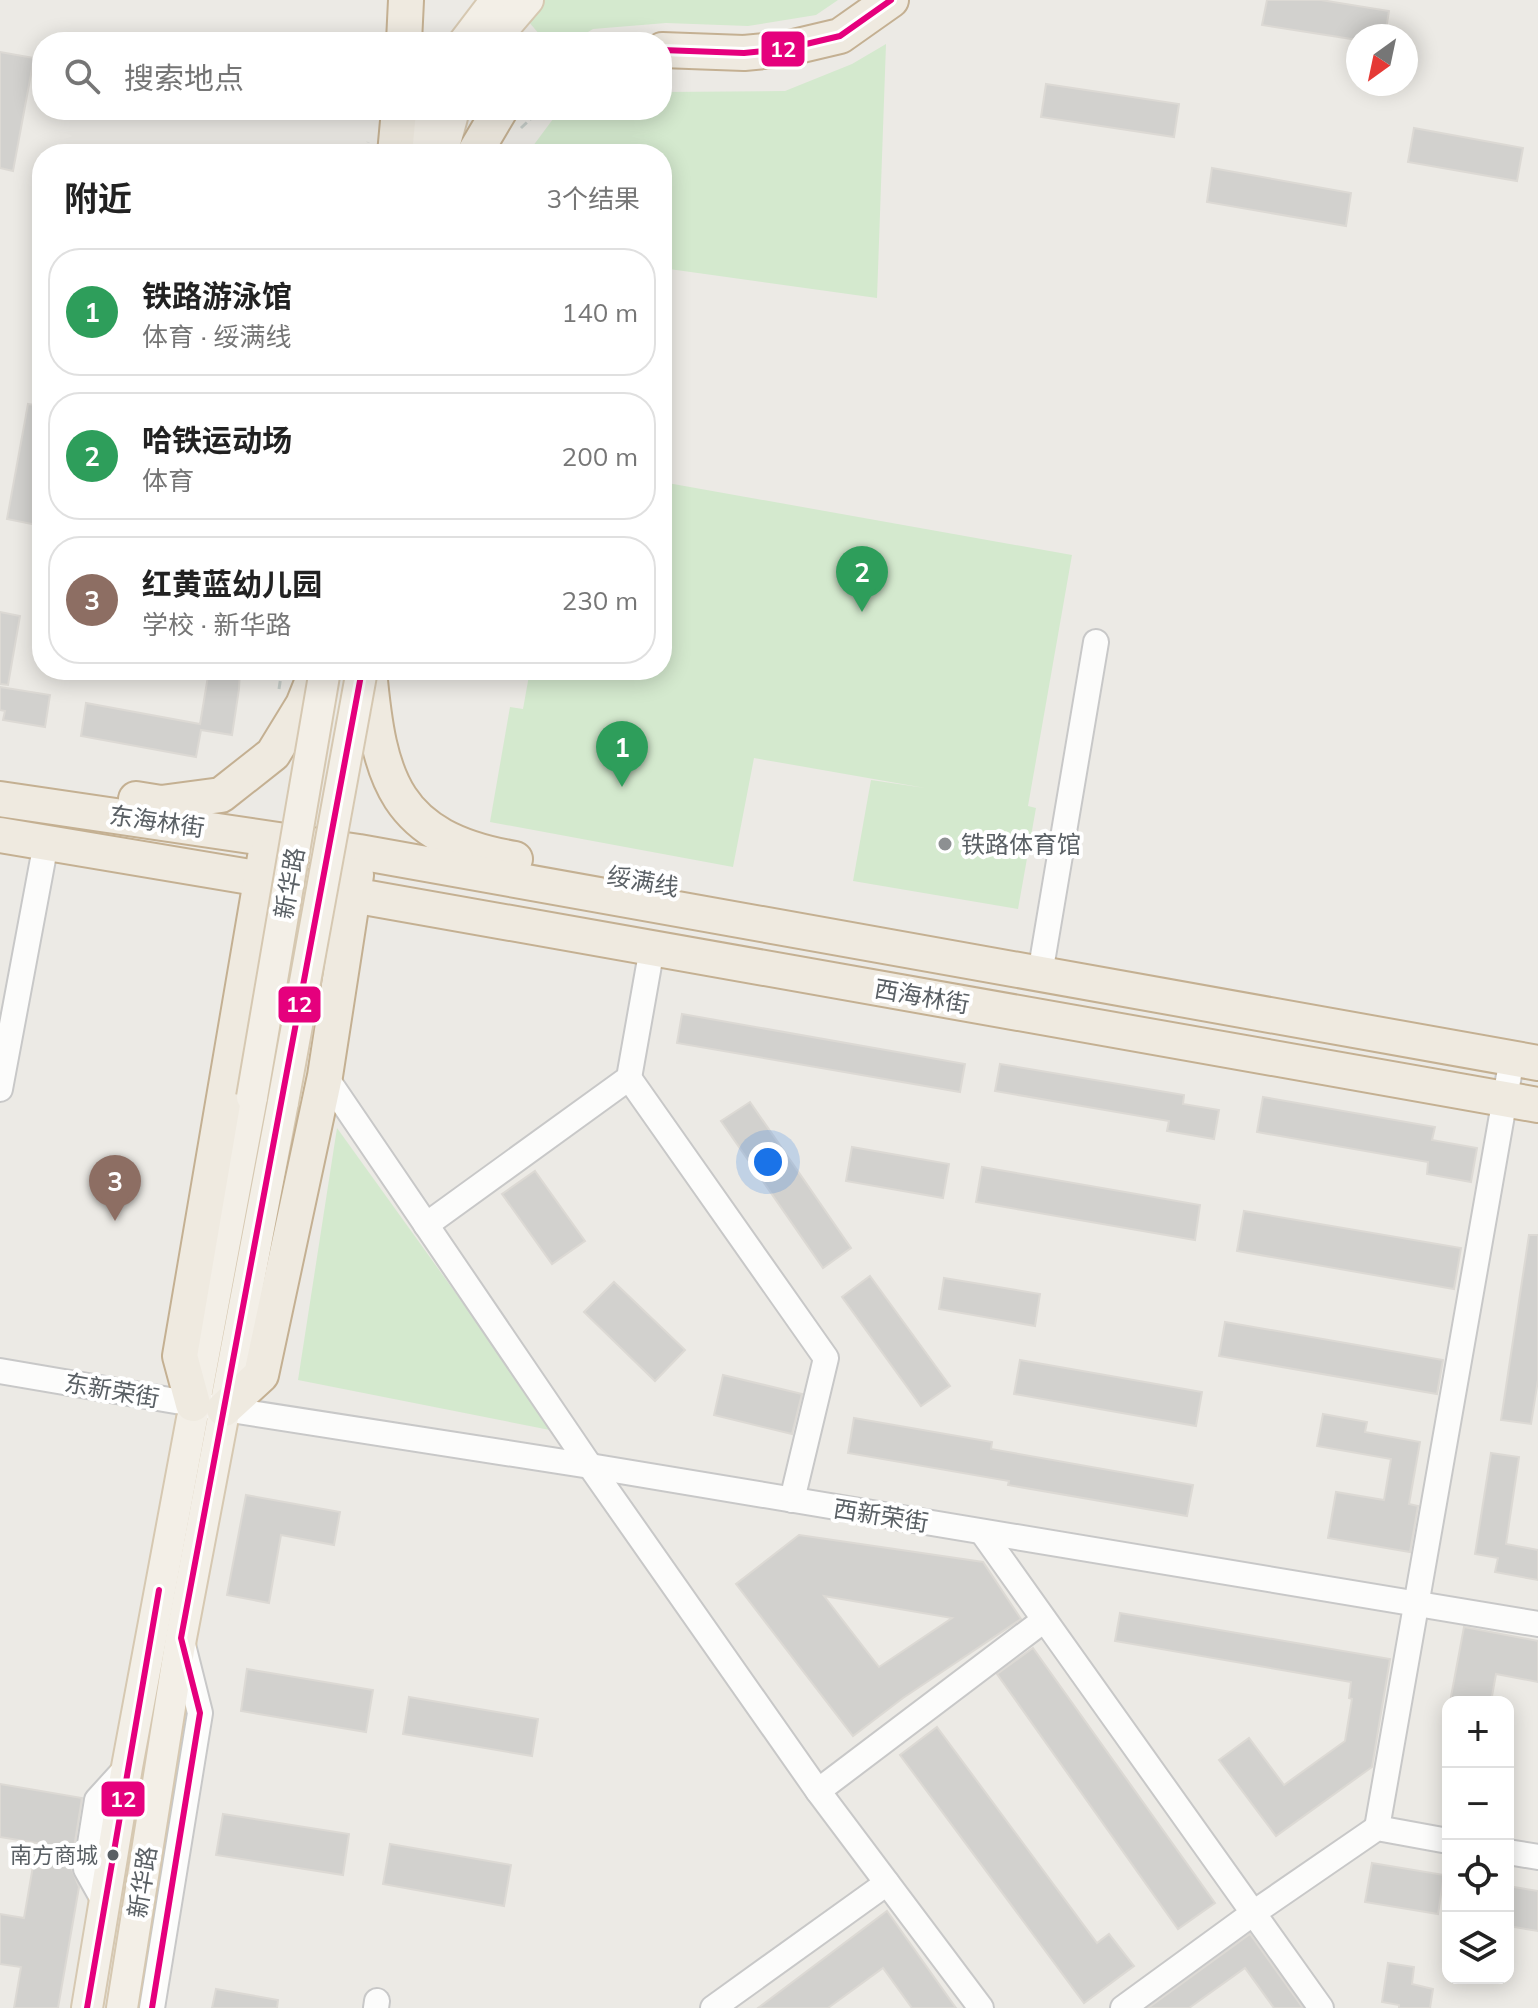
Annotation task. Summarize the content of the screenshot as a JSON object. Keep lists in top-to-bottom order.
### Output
{
  "streets": {
    "highway": ["东海林街", "绥满线", "西海林街"],
    "main road": ["新华路"],
    "street": ["东新荣街", "西新荣街"]
  },
  "crossings": [
    ["东海林街", "西海林街"],
    ["绥满线", "西海林街"],
    ["新华路", "东新荣街"],
    ["新华路", "西新荣街"],
    ["东新荣街", "西新荣街"]
  ],
  "places": ["铁路体育馆", "南方商城"],
  "lines": ["transit line 12"],
  "north": "bottom left",
  "page": {
    "search": "搜索地点",
    "heading": ["附近", "3个结果"],
    "list": [
      {
        "mark": "1",
        "name": "铁路游泳馆",
        "note": "体育 · 绥满线",
        "value": "140 m"
      },
      {
        "mark": "2",
        "name": "哈铁运动场",
        "note": "体育",
        "value": "200 m"
      },
      {
        "mark": "3",
        "name": "红黄蓝幼儿园",
        "note": "学校 · 新华路",
        "value": "230 m"
      }
    ],
    "pins": ["2", "1", "3"],
    "map_buttons": ["+", "−"]
  }
}
